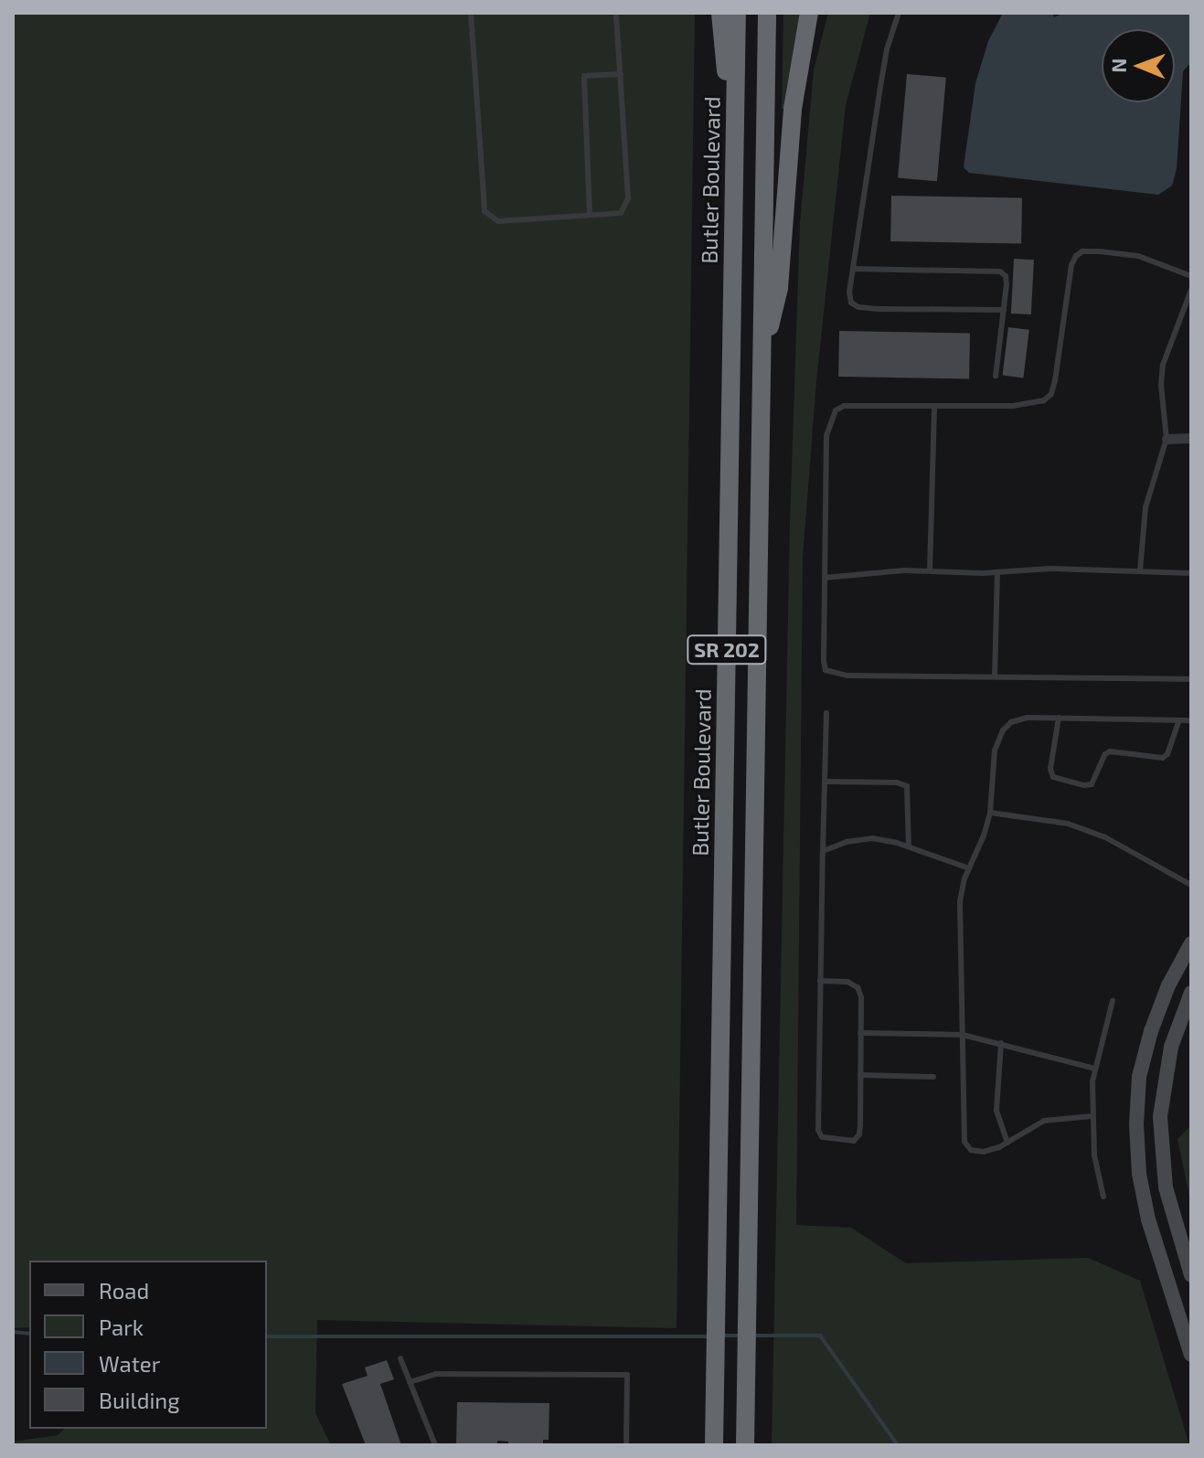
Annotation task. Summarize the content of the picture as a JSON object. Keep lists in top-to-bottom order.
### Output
{
  "streets": {
    "highway": ["Butler Boulevard", "SR 202"]
  },
  "legend": [
    "Road",
    "Park",
    "Water",
    "Building"
  ],
  "north": "left"
}
